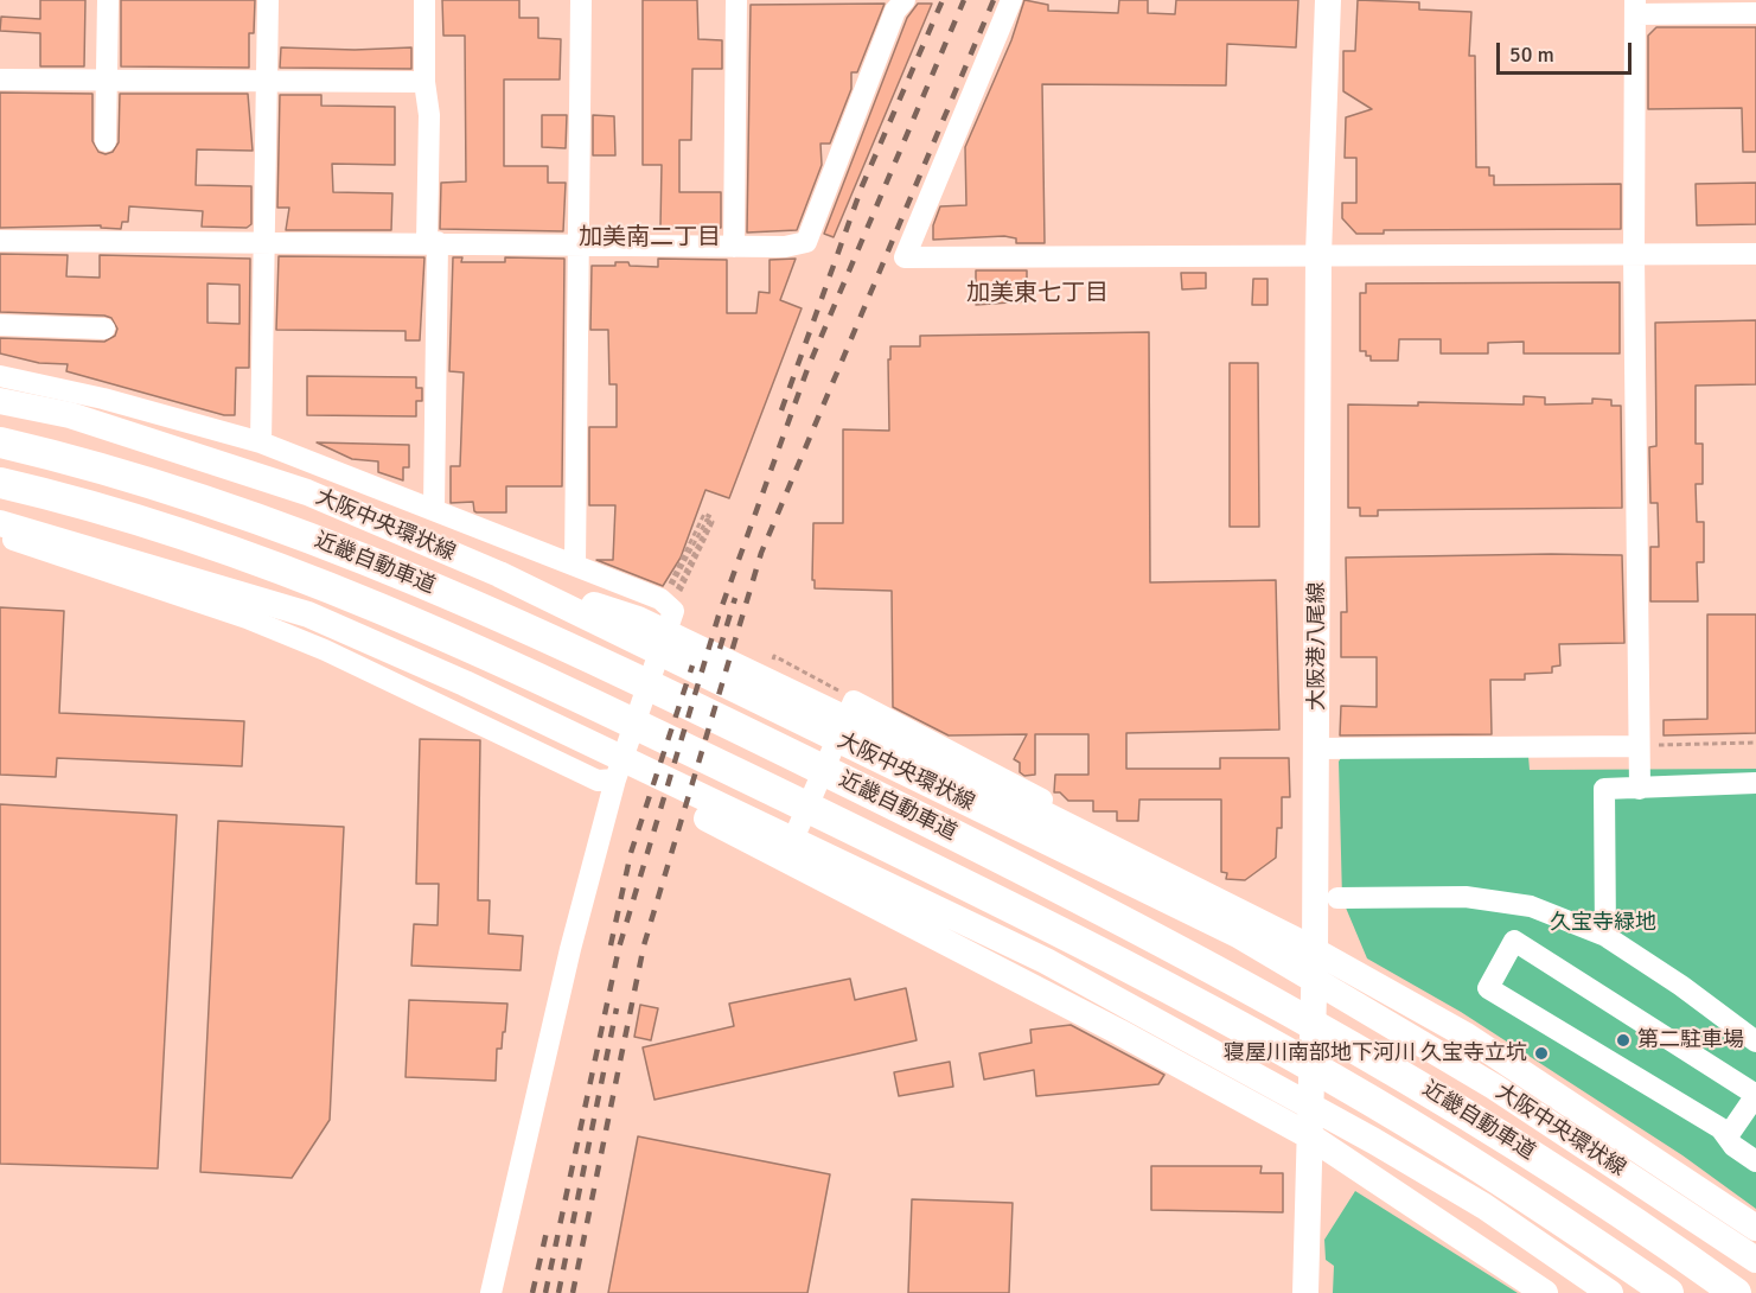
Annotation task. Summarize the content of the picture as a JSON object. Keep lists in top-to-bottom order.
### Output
{
  "streets": {
    "highway": ["近畿自動車道"],
    "main road": ["大阪中央環状線", "大阪港八尾線"]
  },
  "districts": ["加美南二丁目", "加美東七丁目"],
  "parks": ["久宝寺緑地"],
  "places": ["第二駐車場", "寝屋川南部地下河川 久宝寺立坑"],
  "scale_bar": "50 m"
}
